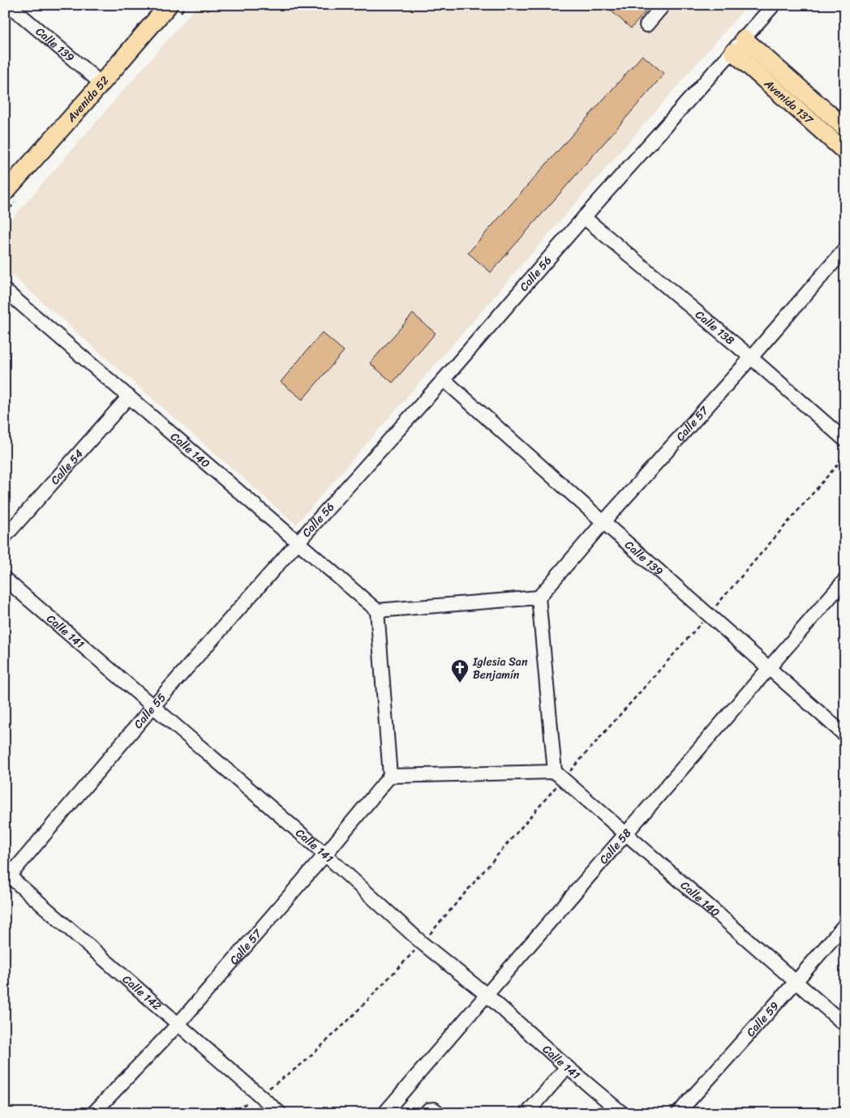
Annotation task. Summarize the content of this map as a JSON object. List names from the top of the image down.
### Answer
{
  "streets": {
    "main road": ["Avenida 52", "Avenida 137"],
    "street": [
      "Calle 139",
      "Calle 56",
      "Calle 138",
      "Calle 57",
      "Calle 140",
      "Calle 54",
      "Calle 141",
      "Calle 55",
      "Calle 58",
      "Calle 142",
      "Calle 59"
    ]
  },
  "crossings": [
    ["Calle 139", "Avenida 52"],
    ["Calle 139", "Calle 56"],
    ["Calle 139", "Calle 57"],
    ["Calle 139", "Calle 58"],
    ["Avenida 137", "Calle 56"],
    ["Calle 56", "Calle 138"],
    ["Calle 56", "Calle 140"],
    ["Calle 56", "Calle 55"],
    ["Calle 138", "Calle 57"],
    ["Calle 57", "Calle 141"],
    ["Calle 57", "Calle 142"],
    ["Calle 140", "Calle 54"],
    ["Calle 140", "Calle 55"],
    ["Calle 140", "Calle 58"],
    ["Calle 140", "Calle 59"],
    ["Calle 141", "Calle 55"],
    ["Calle 141", "Calle 58"],
    ["Calle 55", "Calle 142"]
  ],
  "places": {
    "church": ["Iglesia San Benjamín"]
  }
}
